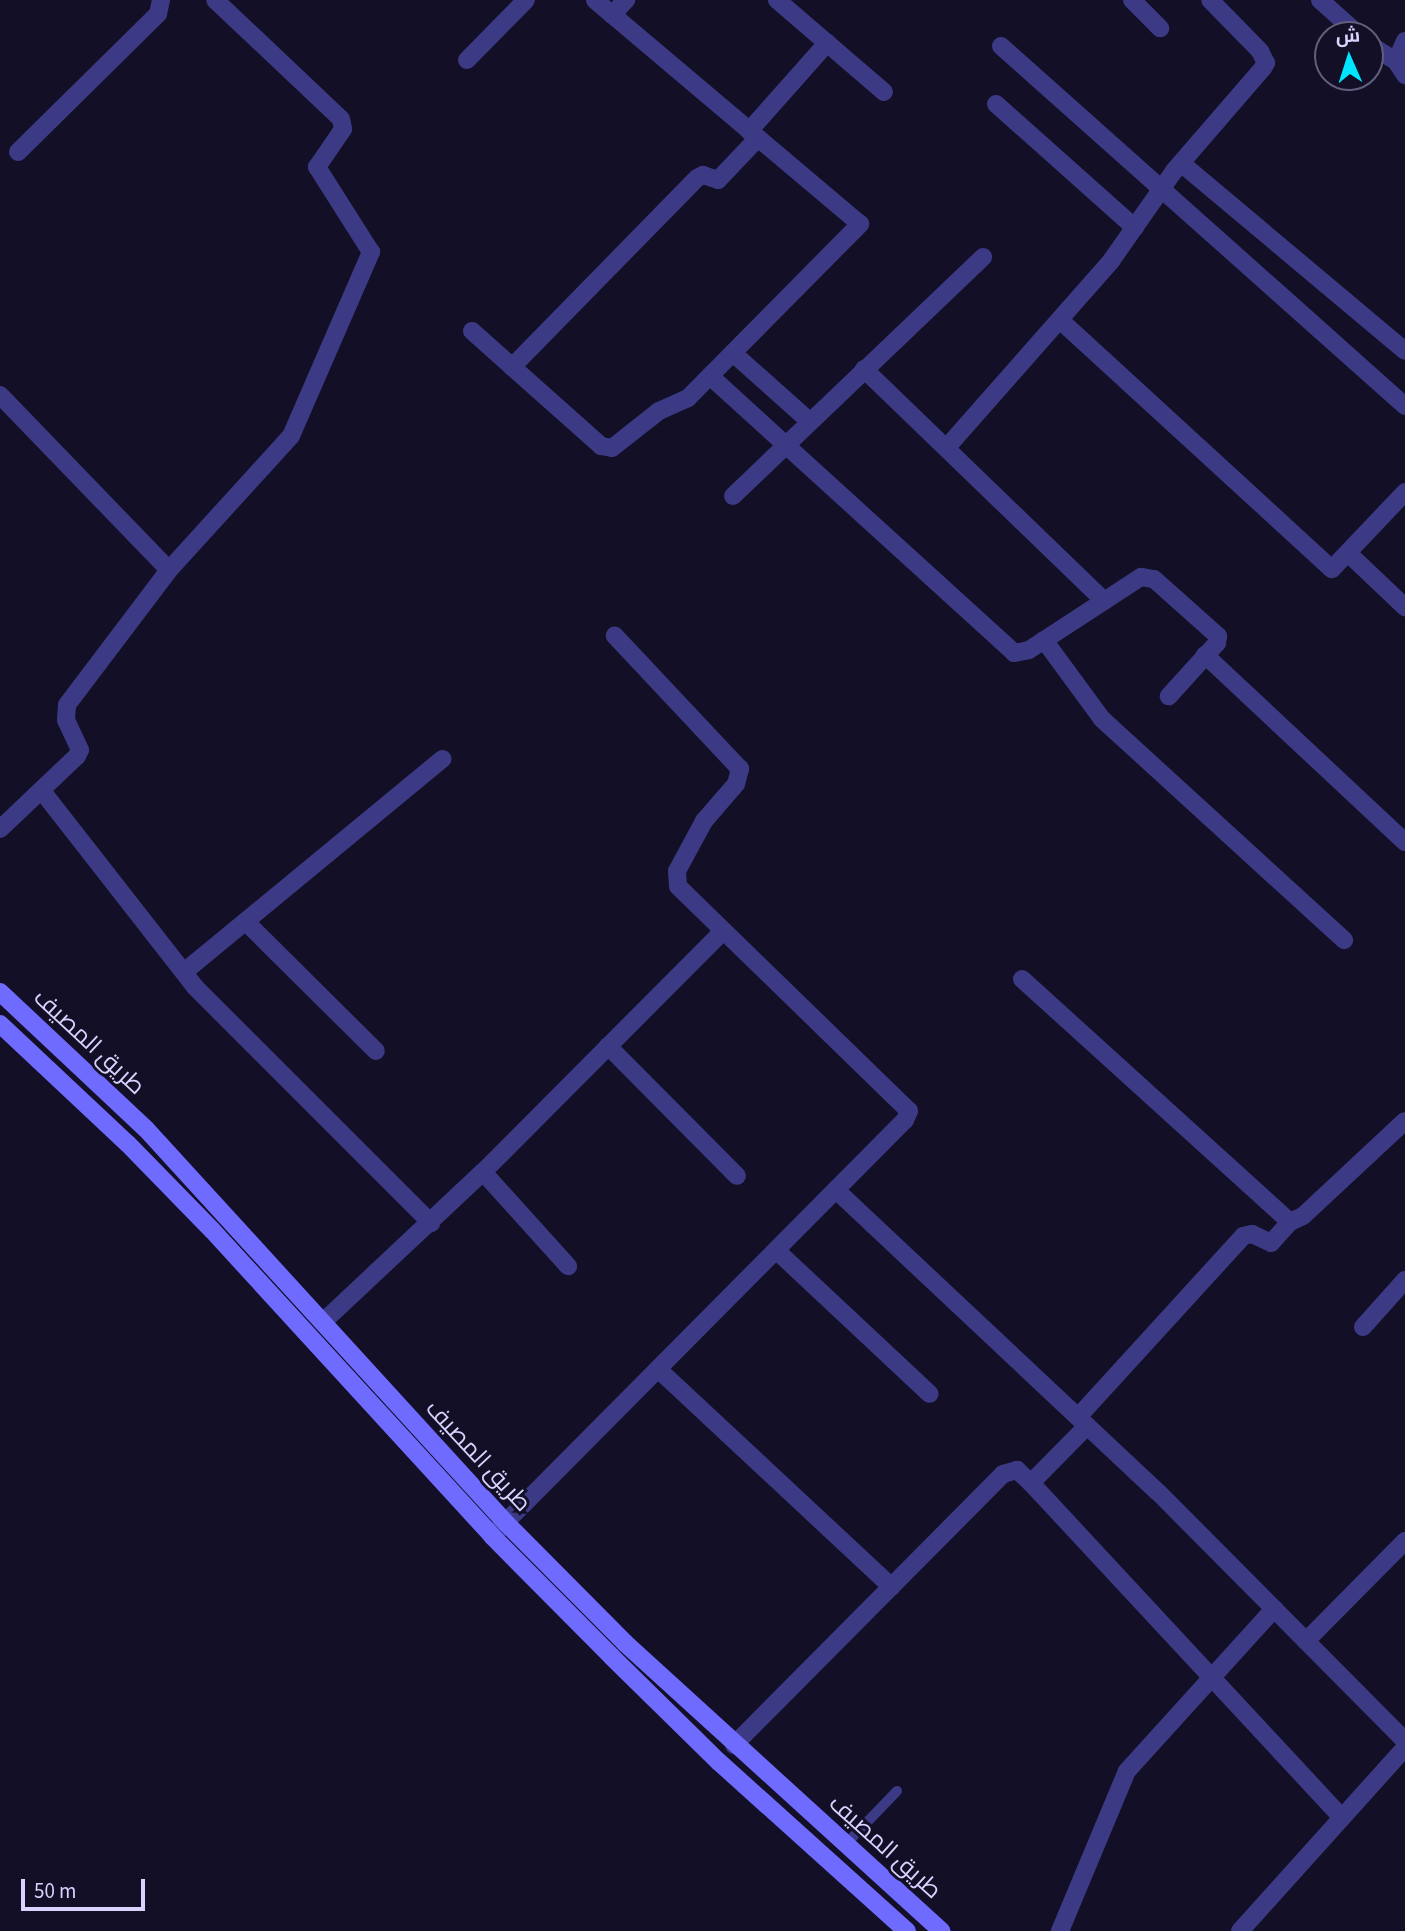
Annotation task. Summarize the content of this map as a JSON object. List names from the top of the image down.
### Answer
{
  "streets": {
    "street": ["طريق المصيف"]
  },
  "scale_bar": "50 m",
  "north": "top"
}
